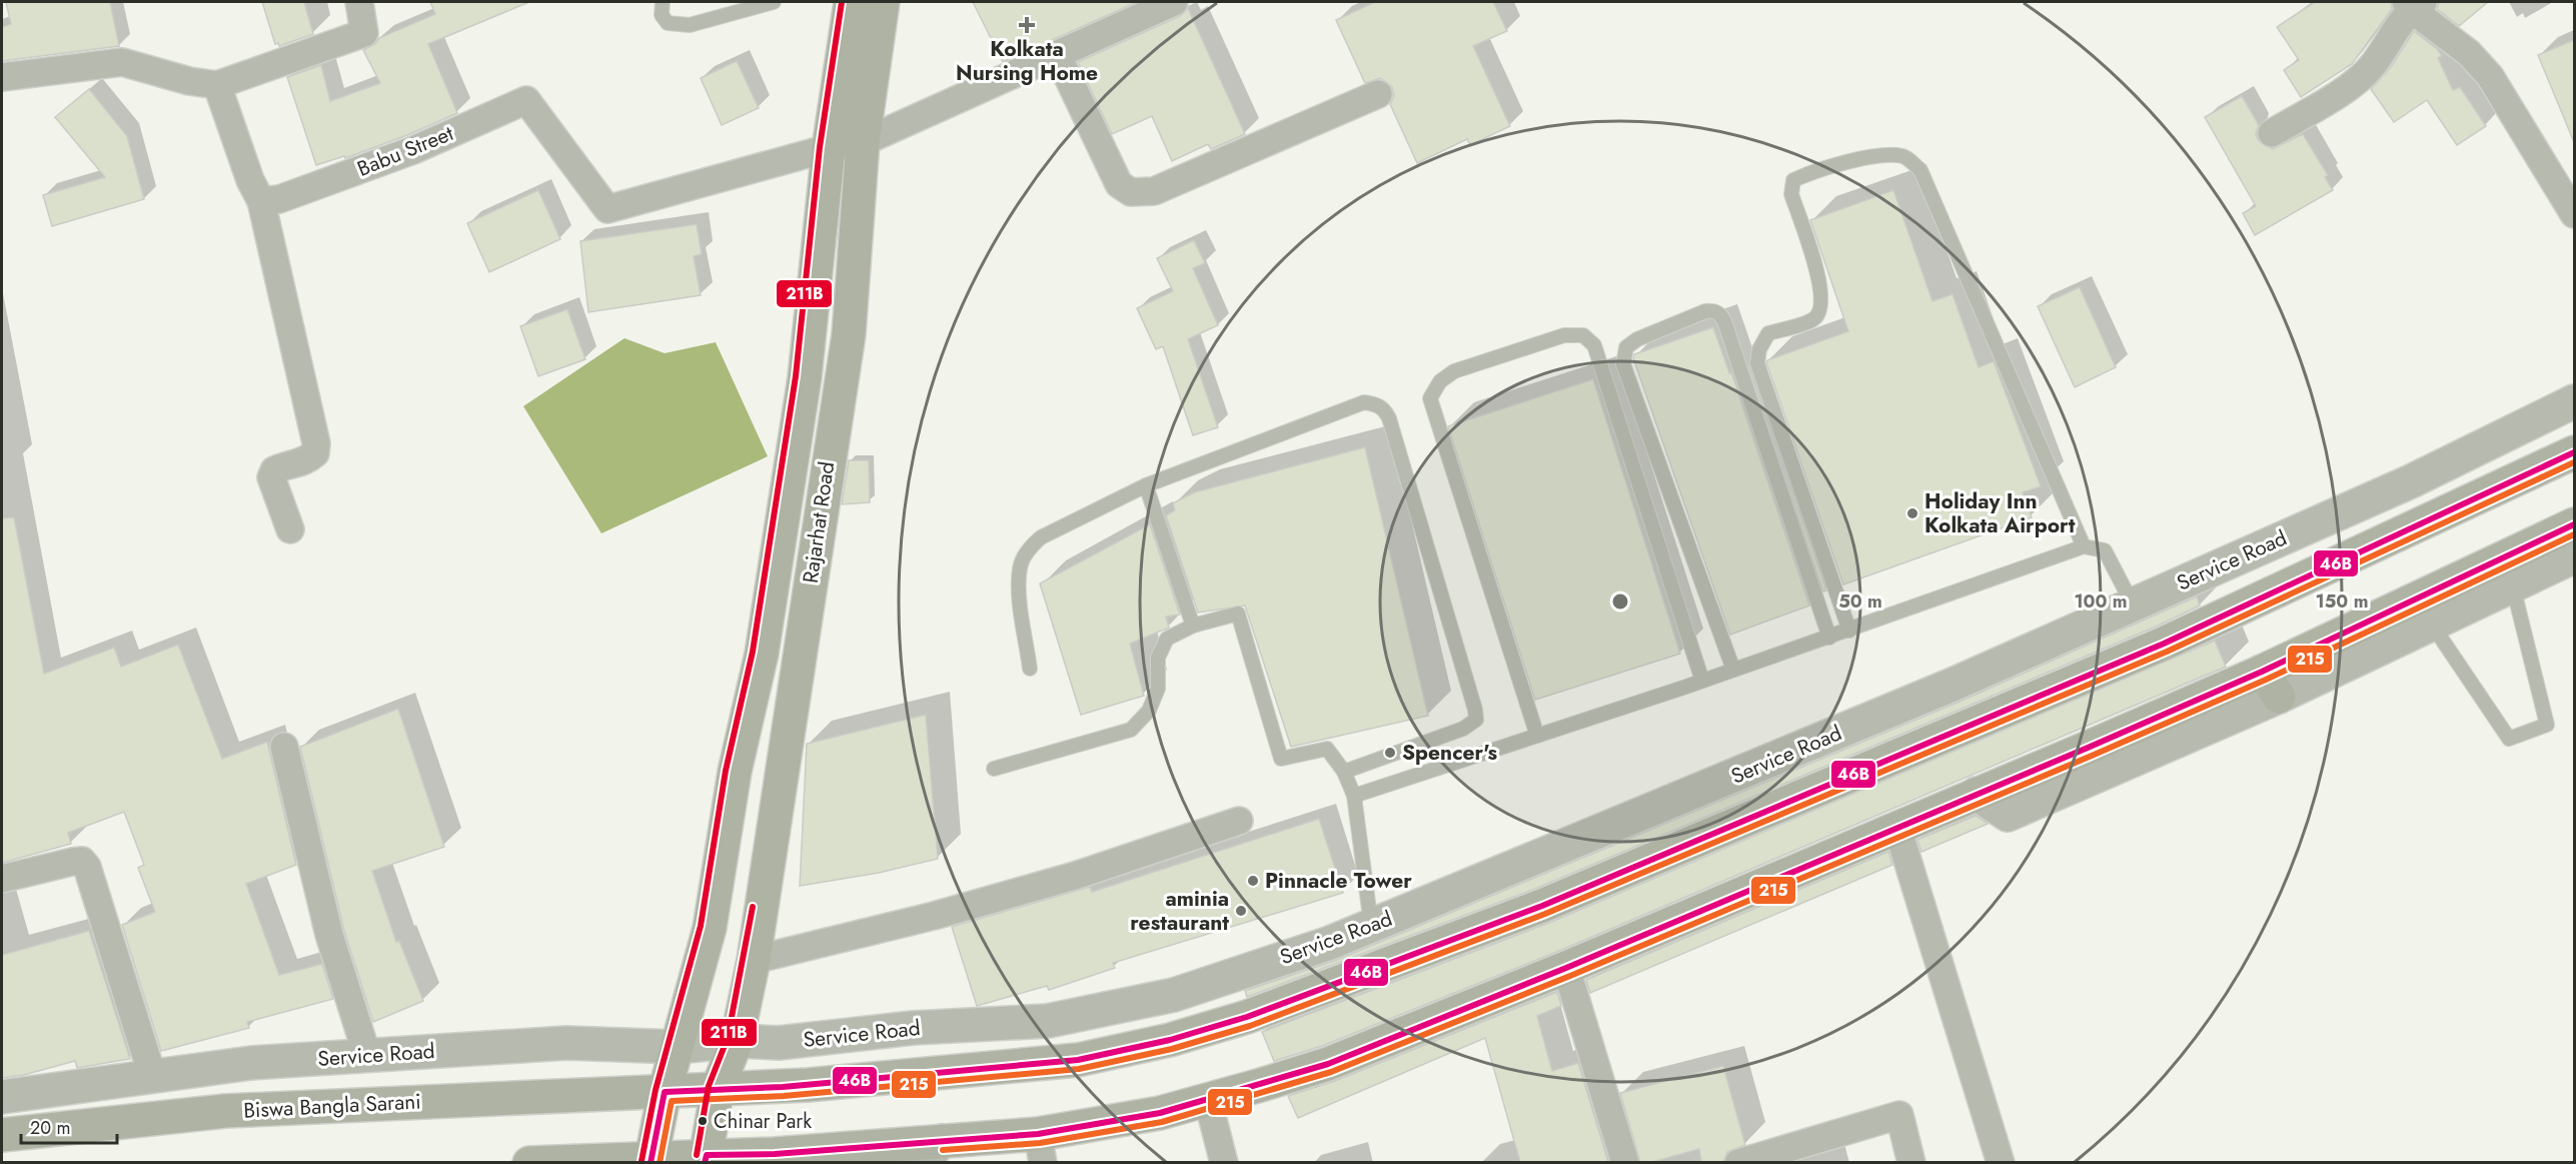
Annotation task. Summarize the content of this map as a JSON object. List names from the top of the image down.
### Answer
{
  "streets": {
    "main road": ["Rajarhat Road", "Biswa Bangla Sarani"],
    "street": ["Babu Street", "Service Road"]
  },
  "crossings": [
    ["Babu Street", "Rajarhat Road"],
    ["Rajarhat Road", "Service Road"],
    ["Rajarhat Road", "Biswa Bangla Sarani"]
  ],
  "places": {
    "health": ["Kolkata Nursing Home"],
    "other": [
      "Holiday Inn Kolkata Airport",
      "Spencer's",
      "Pinnacle Tower",
      "aminia restaurant",
      "Chinar Park"
    ]
  },
  "lines": ["transit line 211B", "transit line 46B", "transit line 215"],
  "scale_bar": "20 m",
  "rings": ["50 m", "100 m", "150 m"]
}
